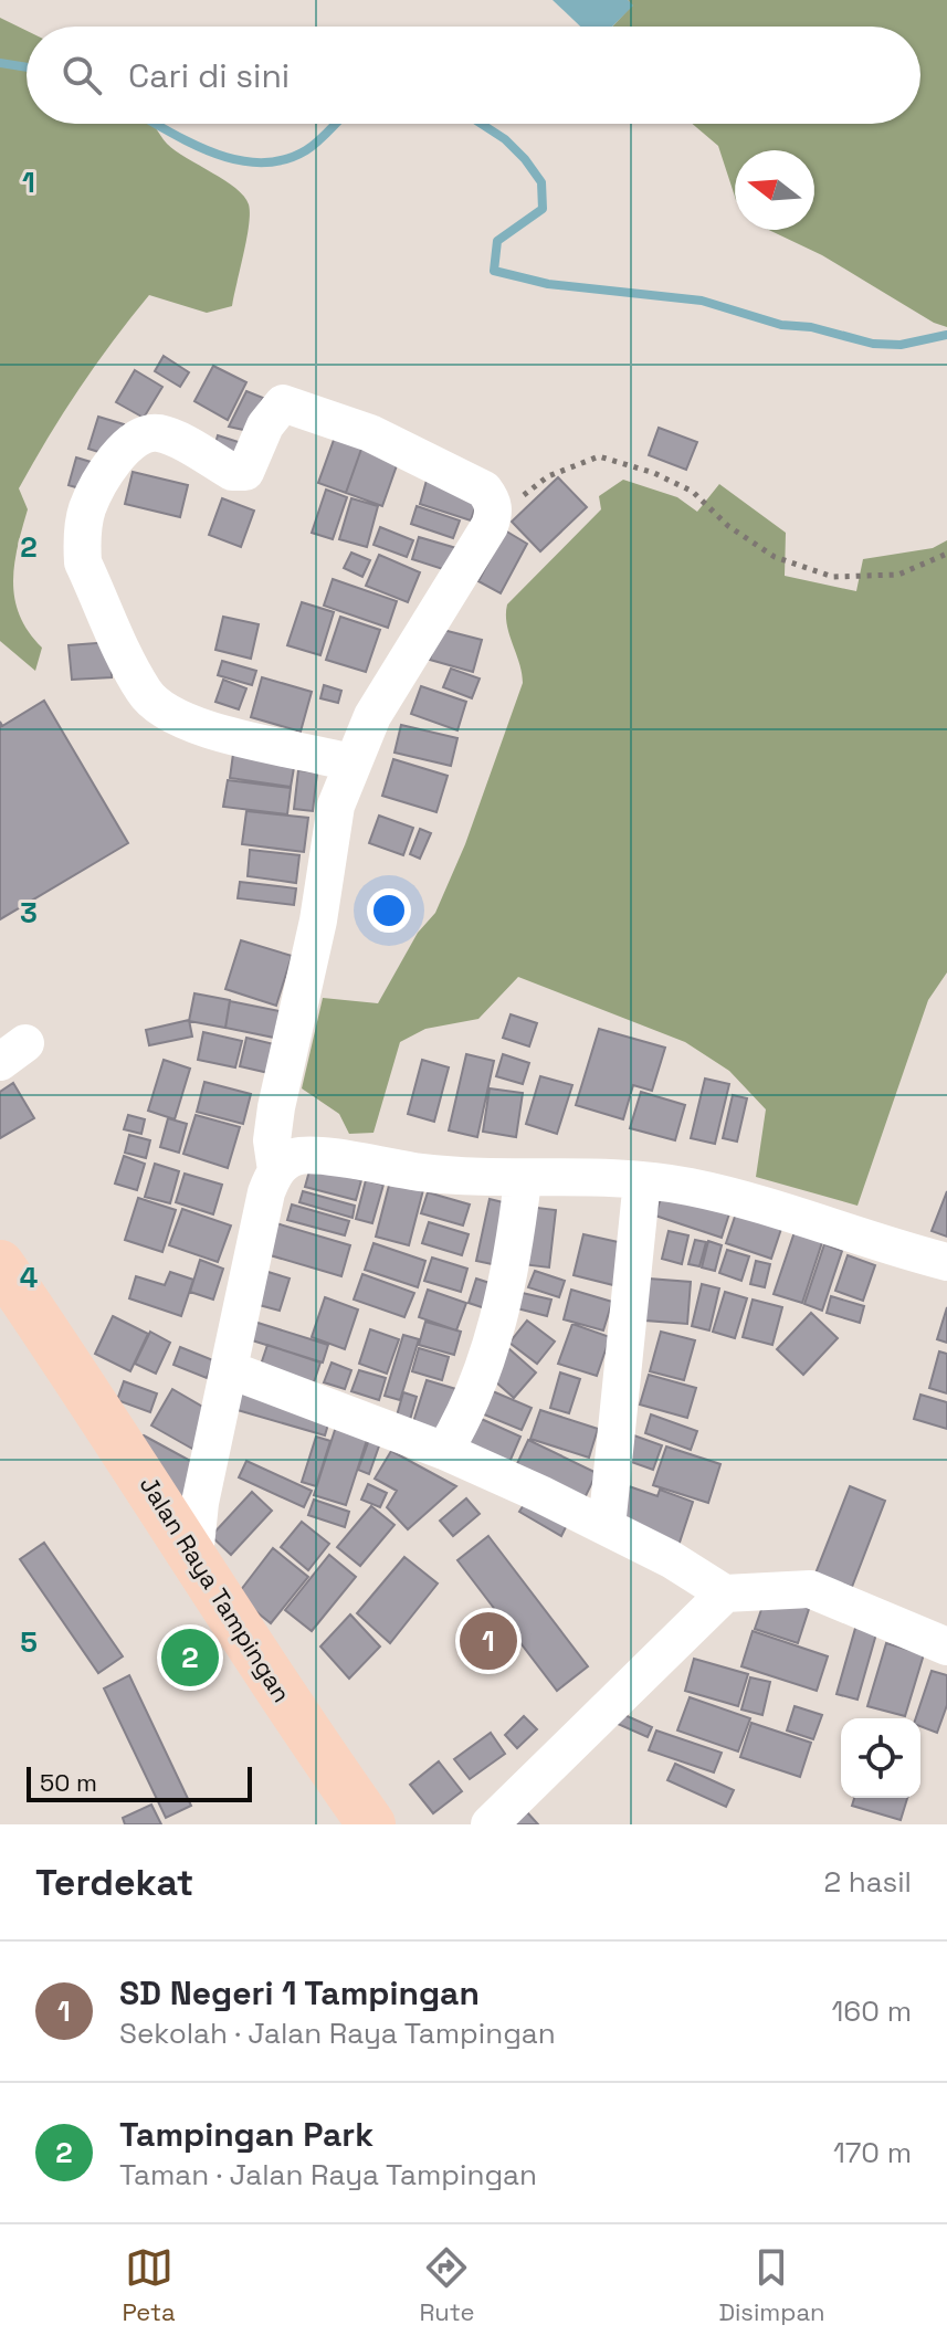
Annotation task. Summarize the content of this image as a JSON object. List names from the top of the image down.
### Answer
{
  "streets": {
    "main road": ["Jalan Raya Tampingan"]
  },
  "scale_bar": "50 m",
  "north": "left",
  "page": {
    "search": "Cari di sini",
    "pins": ["1", "2"],
    "scale": "50 m",
    "heading": ["Terdekat", "2 hasil"],
    "list": [
      {
        "mark": "1",
        "name": "SD Negeri 1 Tampingan",
        "note": "Sekolah · Jalan Raya Tampingan",
        "value": "160 m"
      },
      {
        "mark": "2",
        "name": "Tampingan Park",
        "note": "Taman · Jalan Raya Tampingan",
        "value": "170 m"
      }
    ],
    "nav": ["Peta", "Rute", "Disimpan"]
  },
  "grid": {
    "rows": [
      "1",
      "2",
      "3",
      "4",
      "5"
    ]
  }
}
